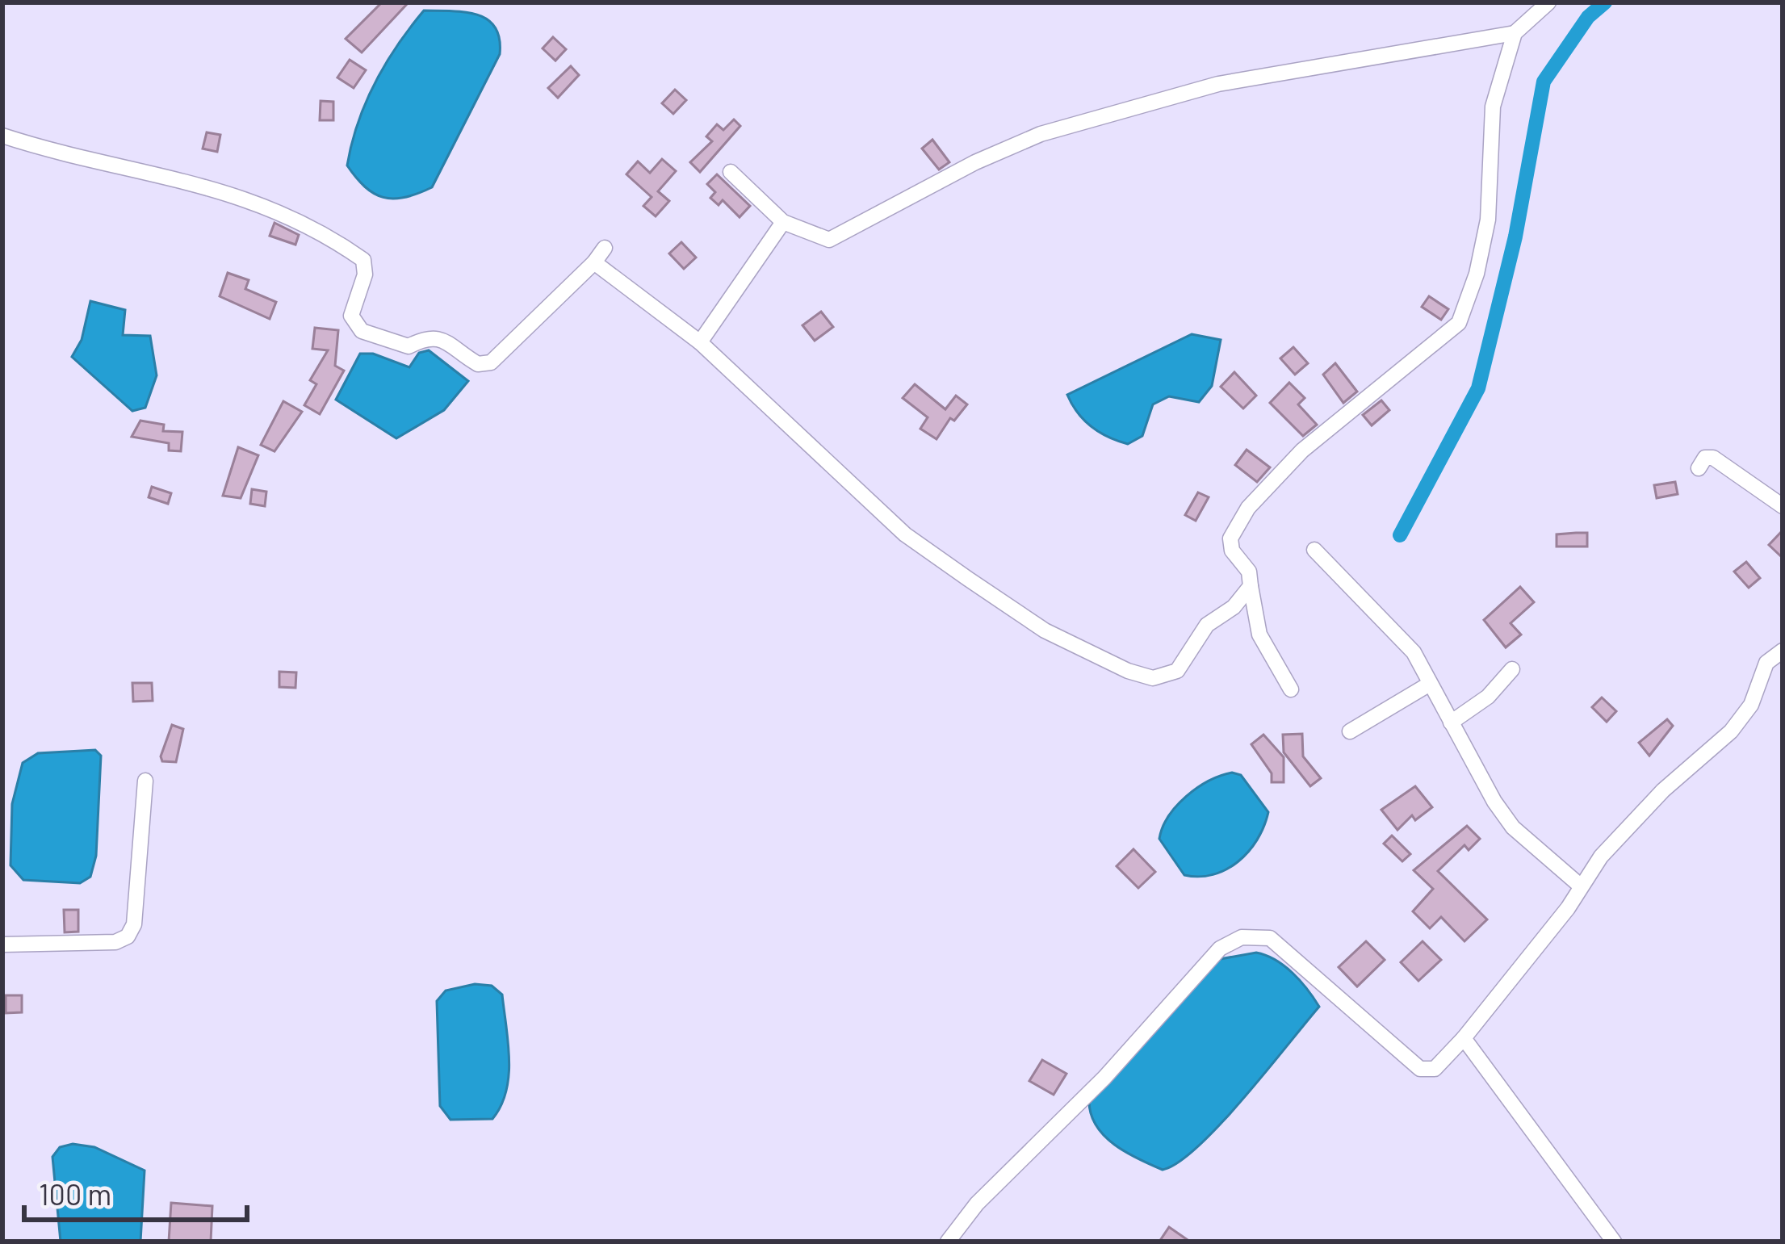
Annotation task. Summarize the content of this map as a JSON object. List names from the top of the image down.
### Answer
{
  "scale_bar": "100 m"
}
